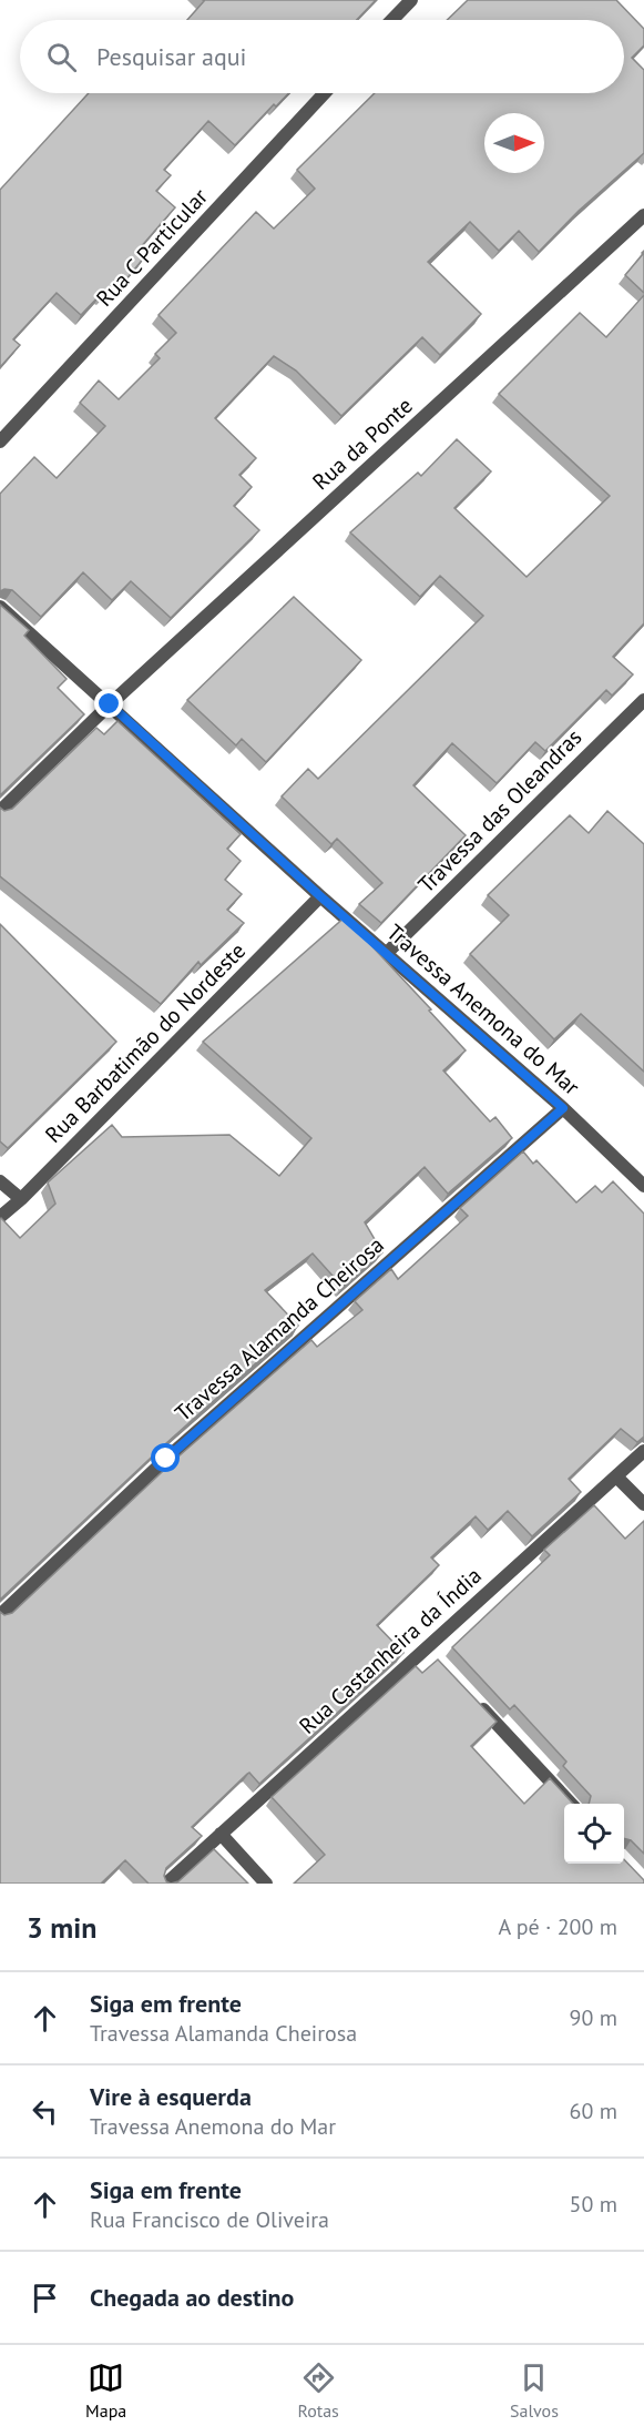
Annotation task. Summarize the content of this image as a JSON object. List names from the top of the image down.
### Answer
{
  "streets": {
    "street": [
      "Rua C Particular",
      "Rua da Ponte",
      "Travessa das Oleandras",
      "Travessa Anemona do Mar",
      "Rua Barbatimão do Nordeste",
      "Travessa Alamanda Cheirosa",
      "Rua Castanheira da Índia"
    ]
  },
  "crossings": [
    ["Rua da Ponte", "Travessa Anemona do Mar"],
    ["Travessa das Oleandras", "Travessa Anemona do Mar"],
    ["Travessa Anemona do Mar", "Rua Barbatimão do Nordeste"],
    ["Travessa Anemona do Mar", "Travessa Alamanda Cheirosa"]
  ],
  "north": "right",
  "page": {
    "search": "Pesquisar aqui",
    "heading": ["3 min", "A pé · 200 m"],
    "list": [
      ["Siga em frente", "Travessa Alamanda Cheirosa", "90 m"],
      ["Vire à esquerda", "Travessa Anemona do Mar", "60 m"],
      ["Siga em frente", "Rua Francisco de Oliveira", "50 m"],
      "Chegada ao destino"
    ],
    "nav": ["Mapa", "Rotas", "Salvos"]
  }
}
